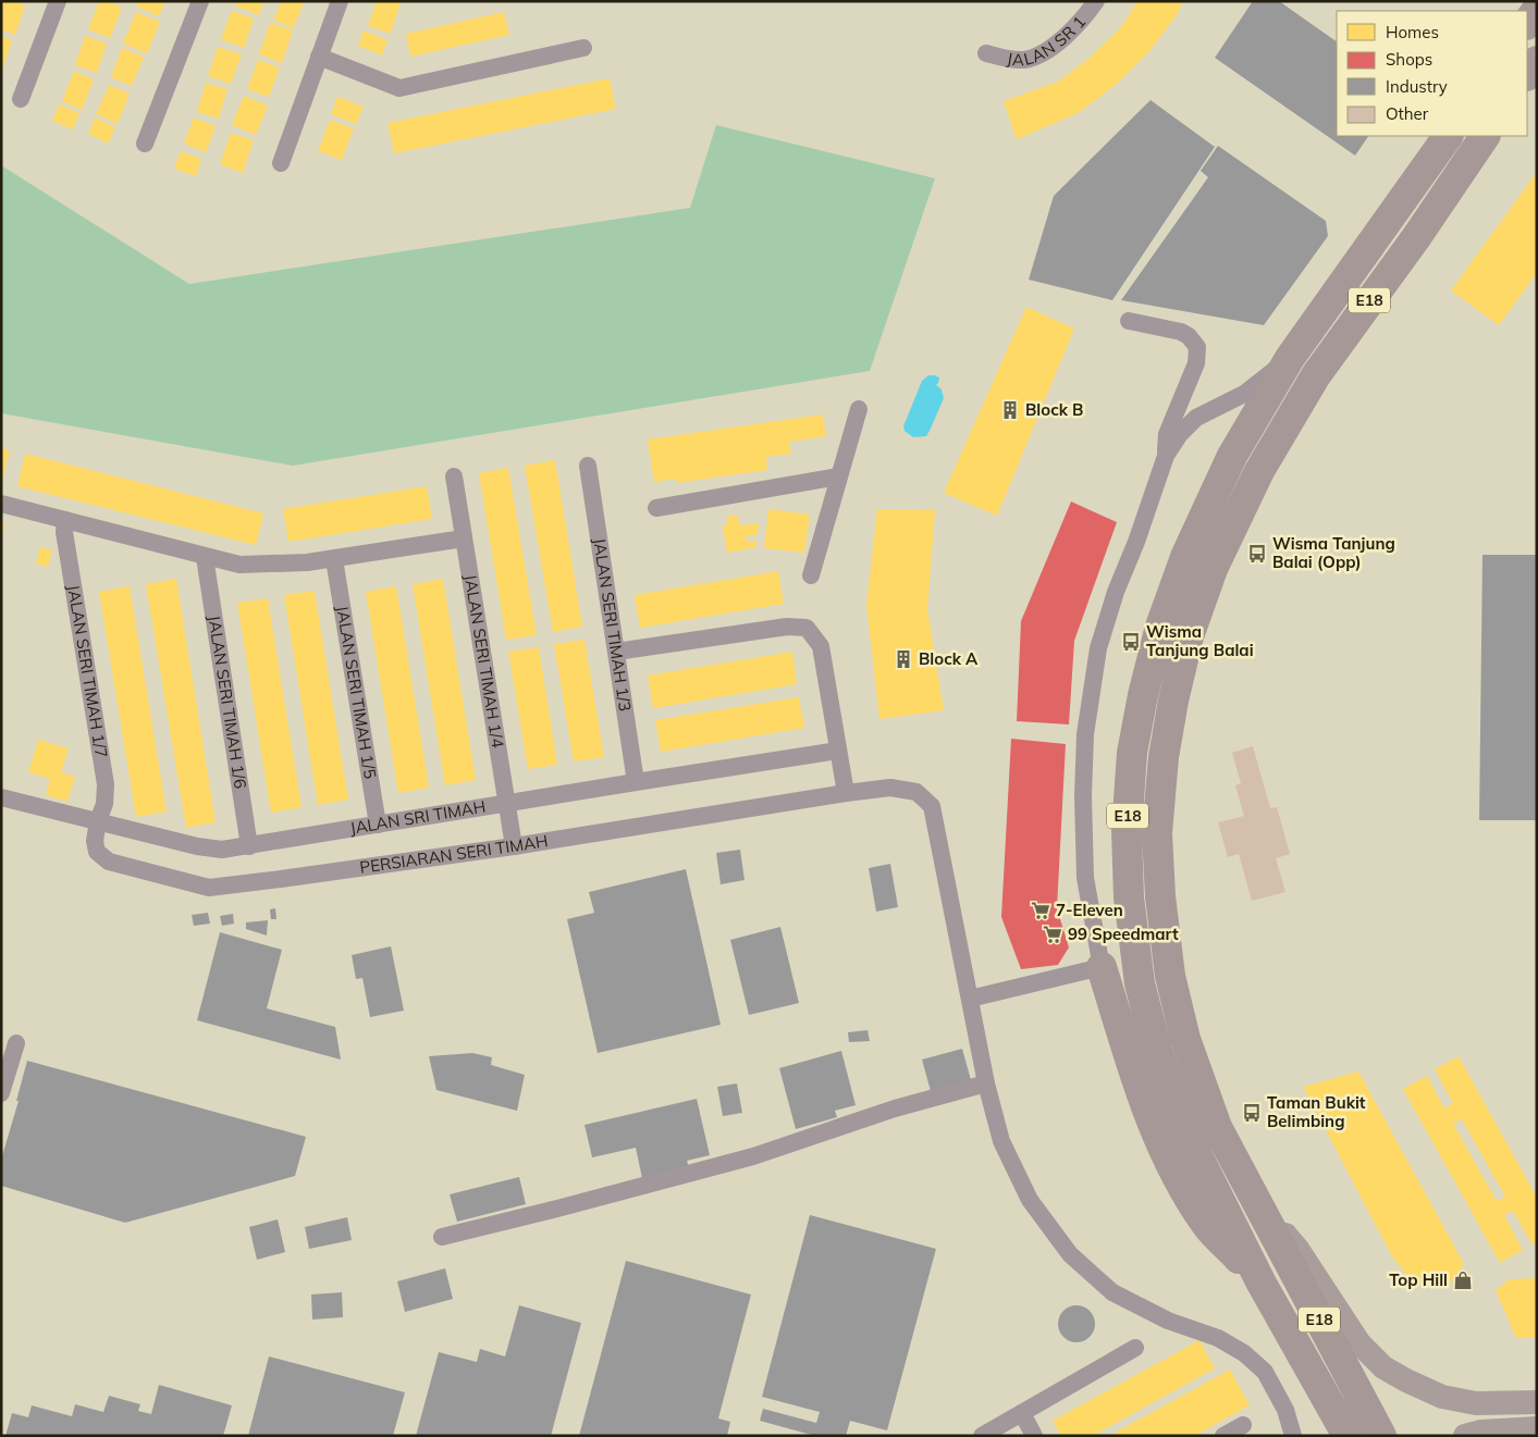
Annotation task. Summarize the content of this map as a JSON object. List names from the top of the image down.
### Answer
{
  "streets": {
    "highway": ["E18"],
    "street": [
      "JALAN SR 1",
      "JALAN SERI TIMAH 1/3",
      "JALAN SERI TIMAH 1/4",
      "JALAN SERI TIMAH 1/7",
      "JALAN SERI TIMAH 1/5",
      "JALAN SERI TIMAH 1/6",
      "JALAN SRI TIMAH",
      "PERSIARAN SERI TIMAH"
    ]
  },
  "crossings": [
    ["JALAN SERI TIMAH 1/3", "JALAN SRI TIMAH"],
    ["JALAN SERI TIMAH 1/4", "JALAN SRI TIMAH"],
    ["JALAN SERI TIMAH 1/4", "PERSIARAN SERI TIMAH"],
    ["JALAN SERI TIMAH 1/7", "JALAN SRI TIMAH"],
    ["JALAN SERI TIMAH 1/7", "PERSIARAN SERI TIMAH"],
    ["JALAN SERI TIMAH 1/5", "JALAN SRI TIMAH"],
    ["JALAN SERI TIMAH 1/6", "JALAN SRI TIMAH"],
    ["JALAN SRI TIMAH", "PERSIARAN SERI TIMAH"]
  ],
  "places": {
    "building": ["Block B", "Block A"],
    "bus stop": ["Wisma Tanjung Balai (Opp)", "Wisma Tanjung Balai", "Taman Bukit Belimbing"],
    "supermarket": ["7-Eleven", "99 Speedmart"],
    "shop": ["Top Hill"]
  },
  "legend": [
    "Homes",
    "Shops",
    "Industry",
    "Other"
  ]
}
